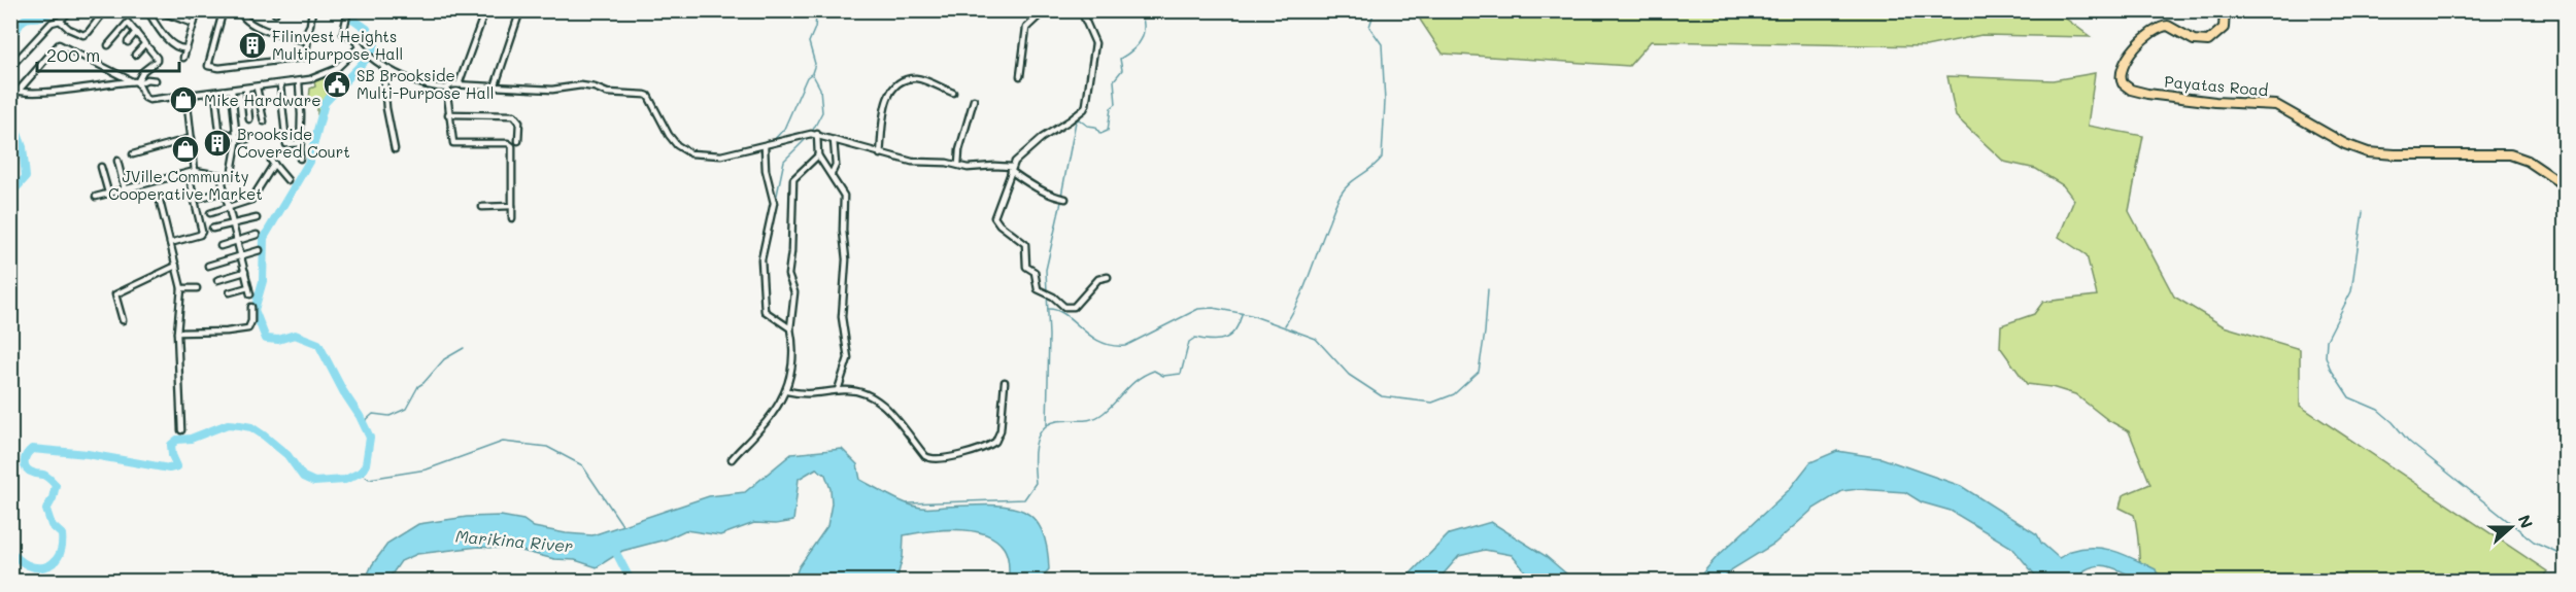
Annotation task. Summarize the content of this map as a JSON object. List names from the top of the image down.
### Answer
{
  "streets": {
    "main road": ["Payatas Road"]
  },
  "water": ["Marikina River"],
  "places": {
    "building": ["Filinvest Heights Multipurpose Hall", "Brookside Covered Court"],
    "public building": ["SB Brookside Multi-Purpose Hall"],
    "shop": ["Mike Hardware", "JVille Community Cooperative Market"]
  },
  "scale_bar": "200 m",
  "north": "right"
}
